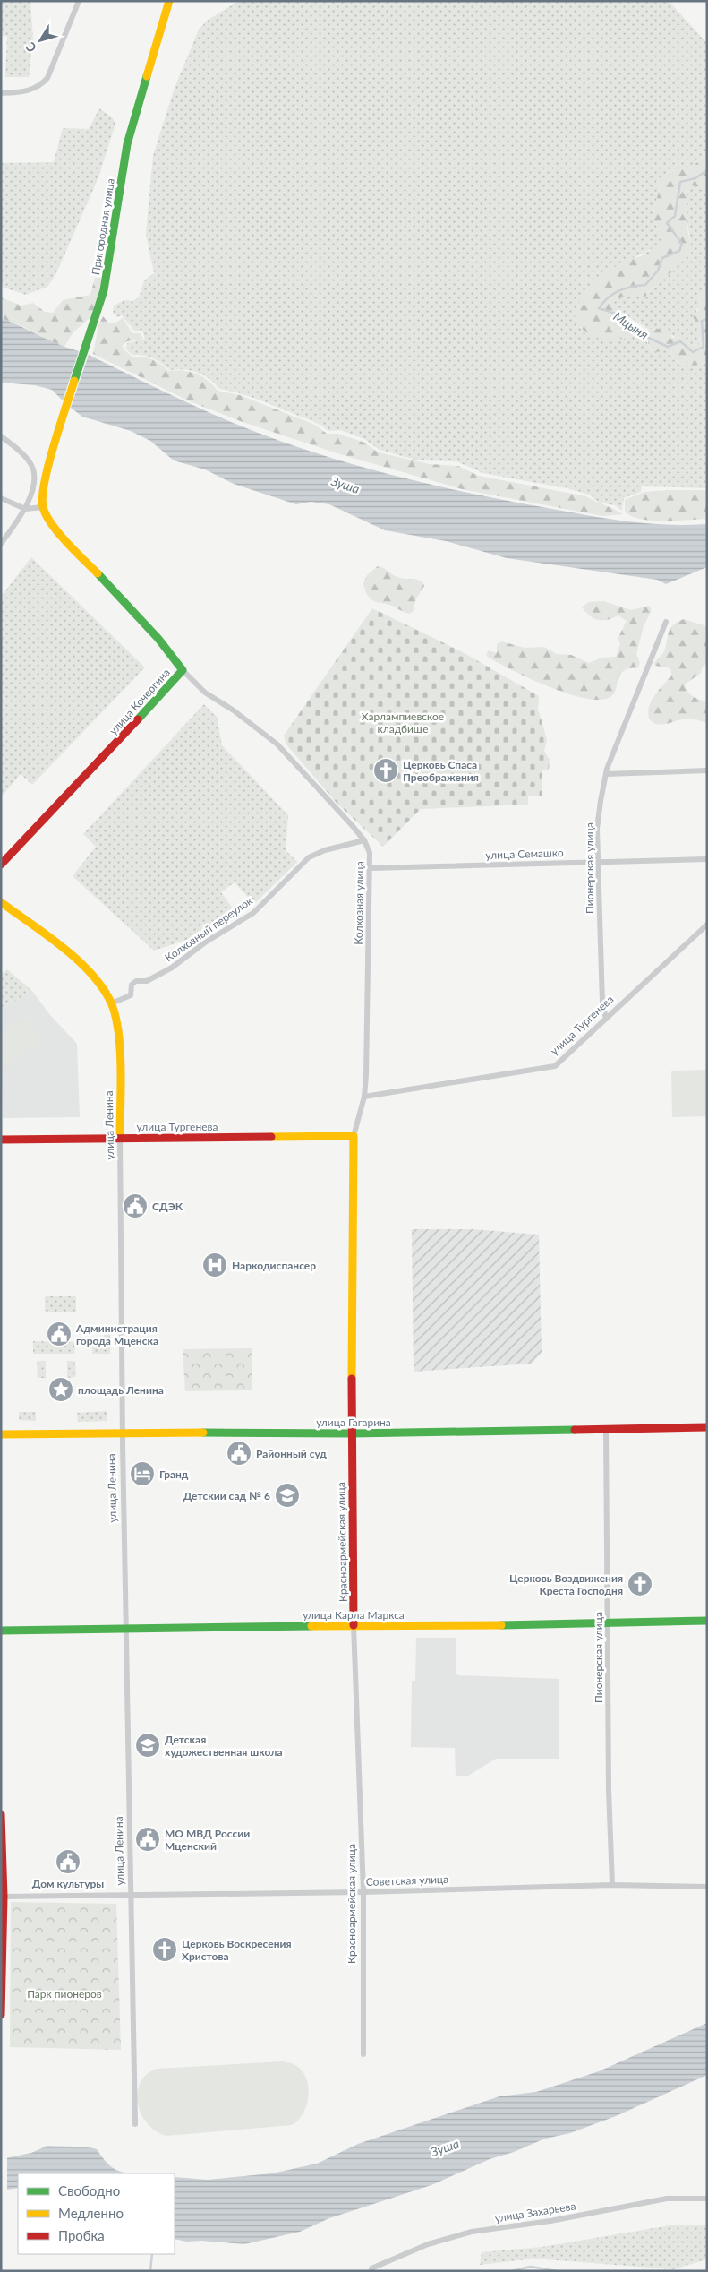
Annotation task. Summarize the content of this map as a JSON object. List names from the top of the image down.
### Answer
{
  "streets": {
    "main road": [
      "Пригородная улица",
      "улица Кочергина",
      "улица Тургенева",
      "улица Ленина",
      "улица Гагарина",
      "Красноармейская улица",
      "улица Карла Маркса"
    ],
    "street": [
      "улица Семашко",
      "Пионерская улица",
      "Колхозная улица",
      "Колхозный переулок",
      "Советская улица",
      "улица Захарьева"
    ]
  },
  "crossings": [
    ["Пригородная улица", "улица Кочергина"],
    ["улица Кочергина", "Колхозная улица"],
    ["улица Семашко", "Пионерская улица"],
    ["улица Семашко", "Колхозная улица"],
    ["Пионерская улица", "улица Тургенева"],
    ["Пионерская улица", "улица Гагарина"],
    ["Пионерская улица", "улица Карла Маркса"],
    ["Пионерская улица", "Советская улица"],
    ["Колхозная улица", "Колхозный переулок"],
    ["Колхозная улица", "улица Тургенева"],
    ["Колхозная улица", "Красноармейская улица"],
    ["Колхозный переулок", "улица Ленина"],
    ["улица Тургенева", "улица Ленина"],
    ["улица Тургенева", "Красноармейская улица"],
    ["улица Ленина", "улица Гагарина"],
    ["улица Ленина", "улица Карла Маркса"],
    ["улица Ленина", "Советская улица"],
    ["улица Гагарина", "Красноармейская улица"],
    ["Красноармейская улица", "улица Карла Маркса"],
    ["Красноармейская улица", "Советская улица"]
  ],
  "water": ["Мцыня", "Зуша"],
  "parks": ["Харлампиевское кладбище", "Парк пионеров"],
  "places": {
    "church": ["Церковь Спаса Преображения", "Церковь Воздвижения Креста Господня", "Церковь Воскресения Христова"],
    "public building": [
      "СДЭК",
      "Администрация города Мценска",
      "Районный суд",
      "МО МВД России Мценский",
      "Дом культуры"
    ],
    "hospital": ["Наркодиспансер"],
    "place": ["площадь Ленина"],
    "hotel": ["Гранд"],
    "school or university": ["Детский сад № 6", "Детская художественная школа"]
  },
  "legend": ["Свободно", "Медленно", "Пробка"],
  "north": "bottom left"
}
